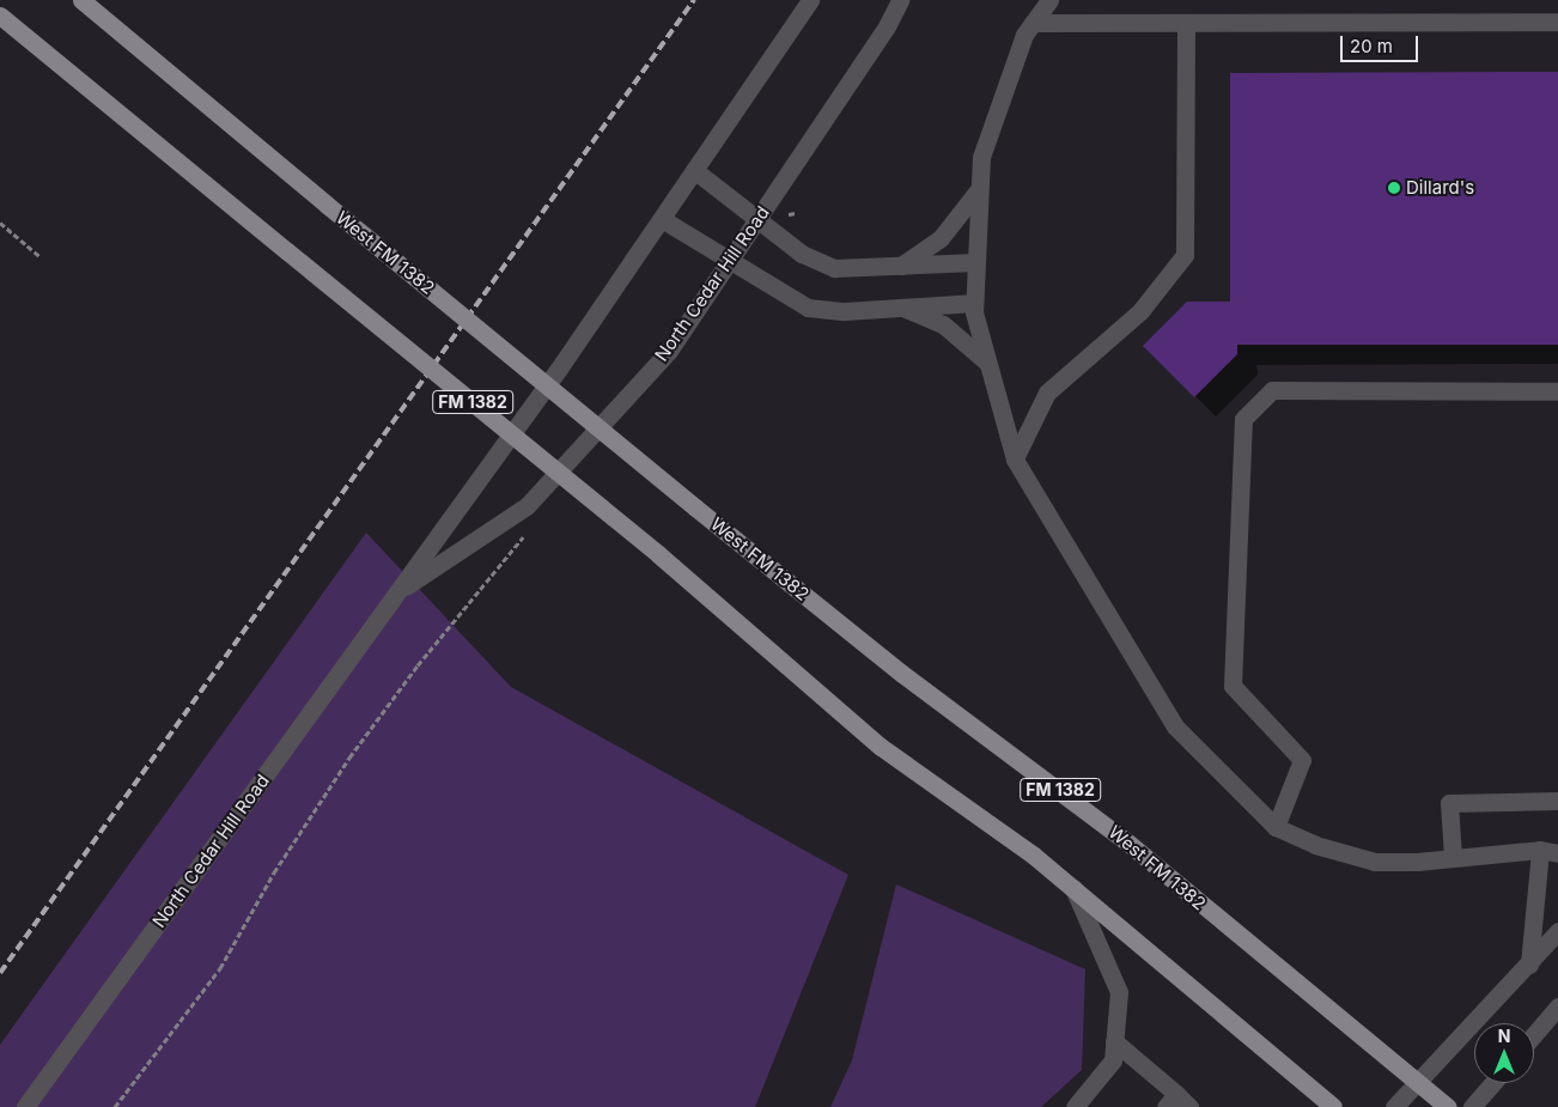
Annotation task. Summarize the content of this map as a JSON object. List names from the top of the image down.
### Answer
{
  "streets": {
    "main road": ["West FM 1382", "FM 1382"],
    "street": ["North Cedar Hill Road"]
  },
  "places": ["Dillard's"],
  "scale_bar": "20 m",
  "north": "top"
}
